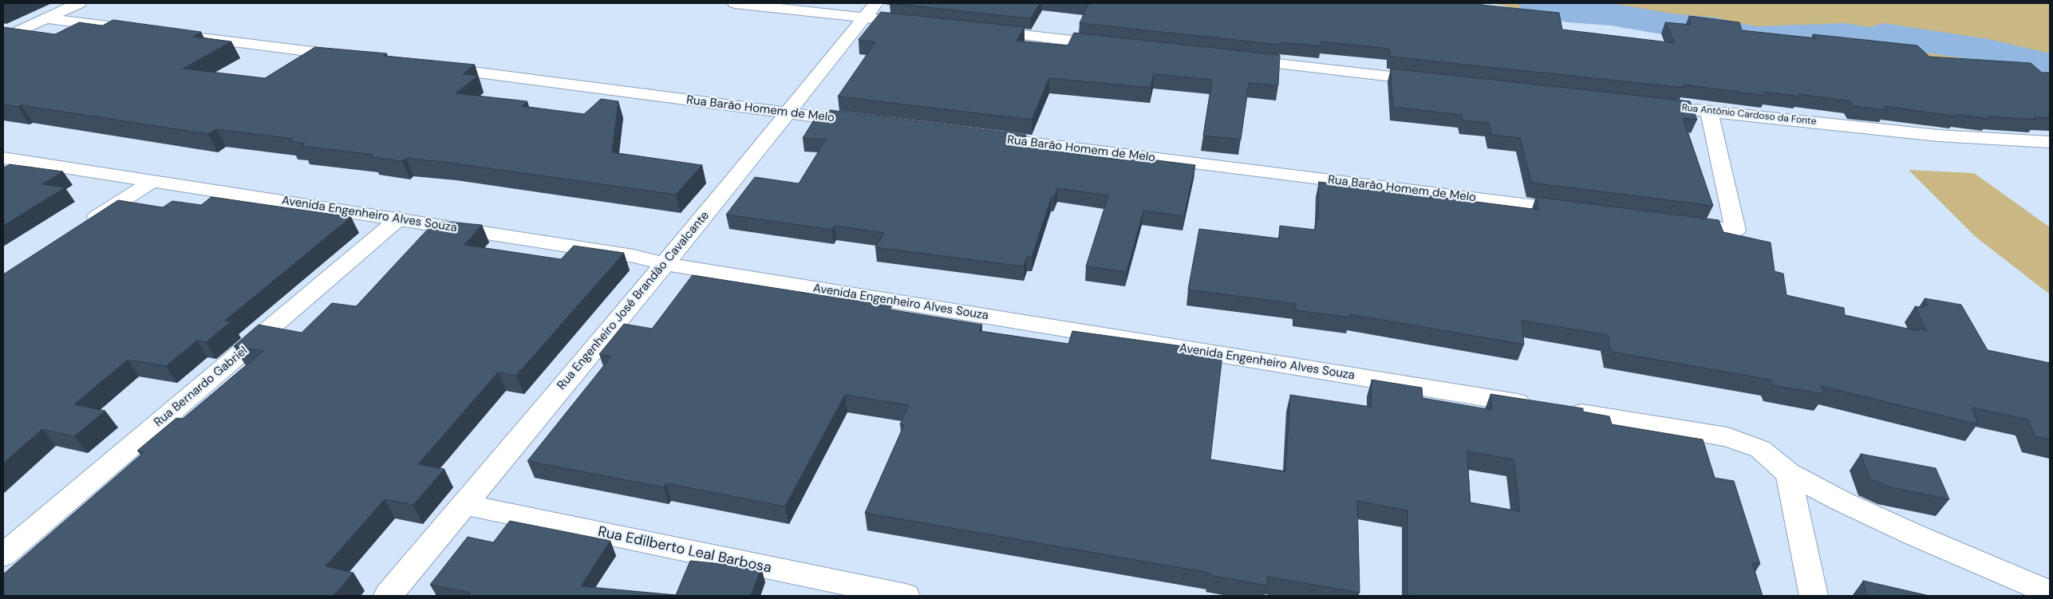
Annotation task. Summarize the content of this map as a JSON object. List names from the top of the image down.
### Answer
{
  "streets": {
    "street": [
      "Rua Barão Homem de Melo",
      "Rua Antônio Cardoso da Fonte",
      "Avenida Engenheiro Alves Souza",
      "Rua Engenheiro José Brandão Cavalcante",
      "Rua Bernardo Gabriel",
      "Rua Edilberto Leal Barbosa"
    ]
  },
  "crossings": [
    ["Rua Barão Homem de Melo", "Rua Engenheiro José Brandão Cavalcante"],
    ["Avenida Engenheiro Alves Souza", "Rua Engenheiro José Brandão Cavalcante"],
    ["Avenida Engenheiro Alves Souza", "Rua Bernardo Gabriel"],
    ["Rua Engenheiro José Brandão Cavalcante", "Rua Edilberto Leal Barbosa"]
  ]
}
